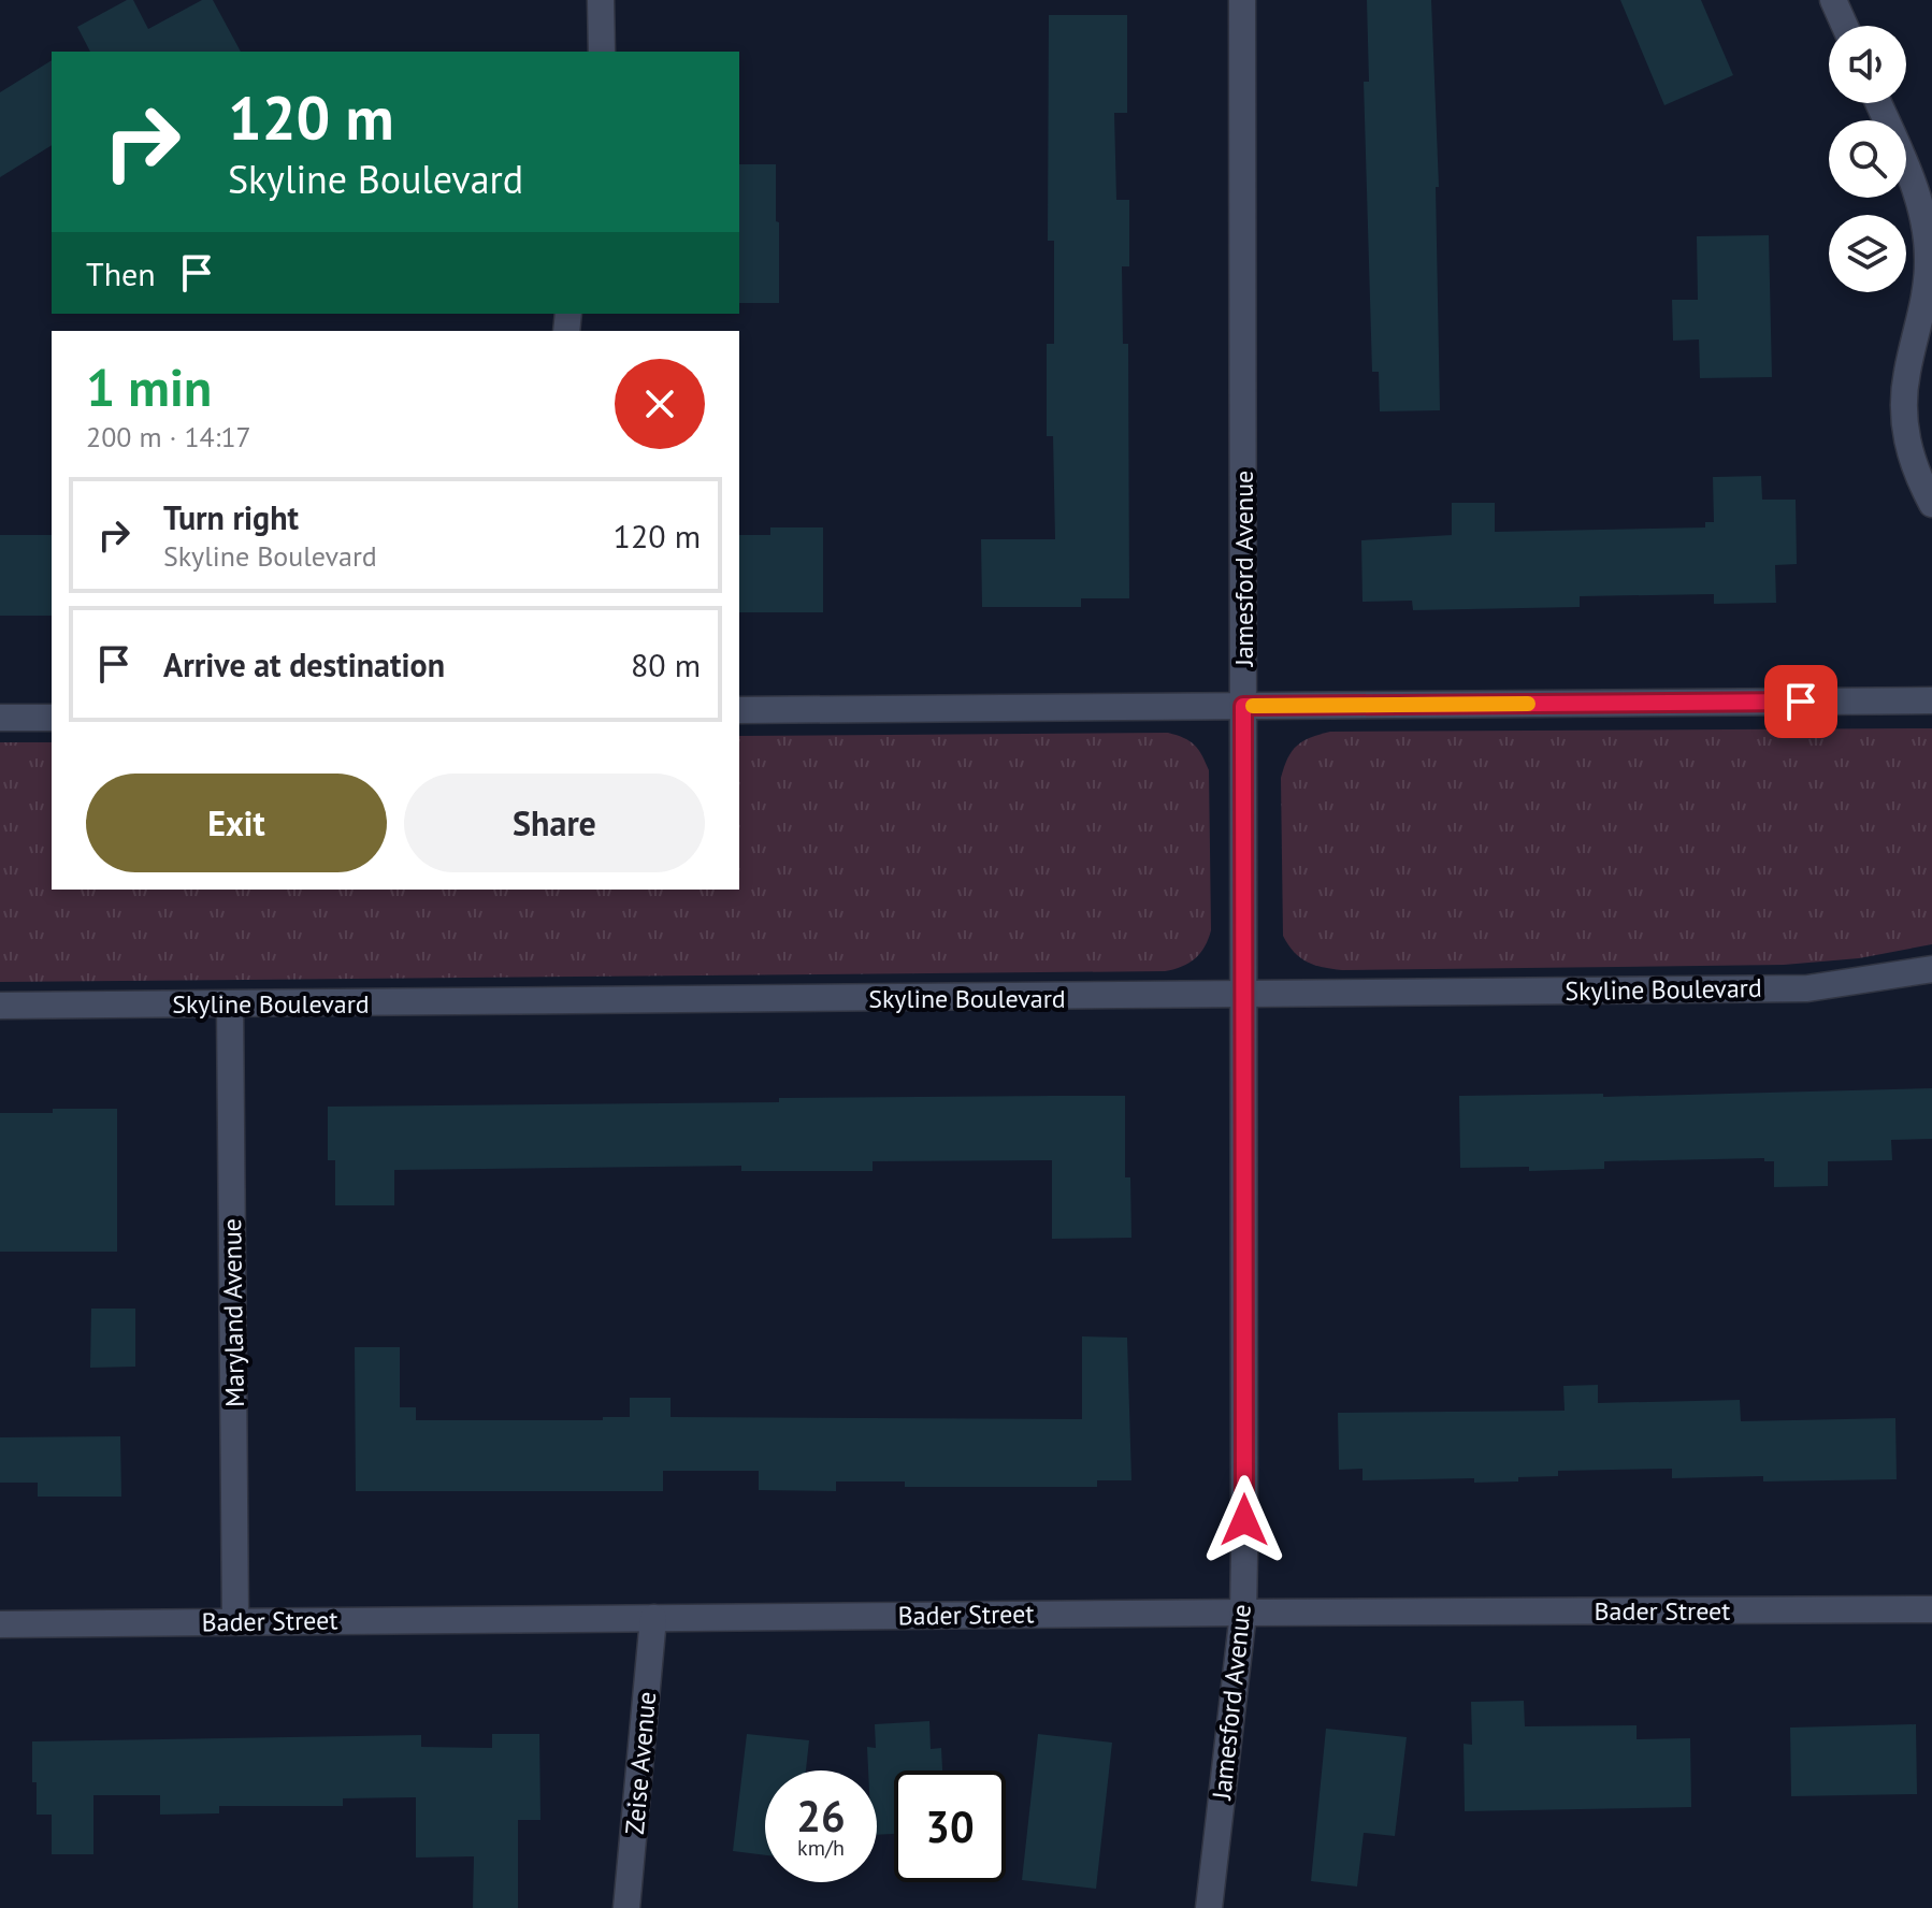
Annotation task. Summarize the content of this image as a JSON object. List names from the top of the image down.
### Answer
{
  "streets": {
    "street": [
      "Jamesford Avenue",
      "Skyline Boulevard",
      "Maryland Avenue",
      "Bader Street",
      "Zeise Avenue"
    ]
  },
  "crossings": [
    ["Jamesford Avenue", "Skyline Boulevard"],
    ["Jamesford Avenue", "Bader Street"],
    ["Skyline Boulevard", "Maryland Avenue"],
    ["Maryland Avenue", "Bader Street"],
    ["Bader Street", "Zeise Avenue"]
  ],
  "page": {
    "turn": ["120 m", "Skyline Boulevard"],
    "then": "Then",
    "heading": ["1 min", "200 m · 14:17"],
    "list": [
      {
        "name": "Turn right",
        "note": "Skyline Boulevard",
        "value": "120 m"
      },
      {
        "name": "Arrive at destination",
        "value": "80 m"
      }
    ],
    "buttons": ["Exit", "Share"],
    "speed": "26 km/h",
    "limit": "30"
  }
}
